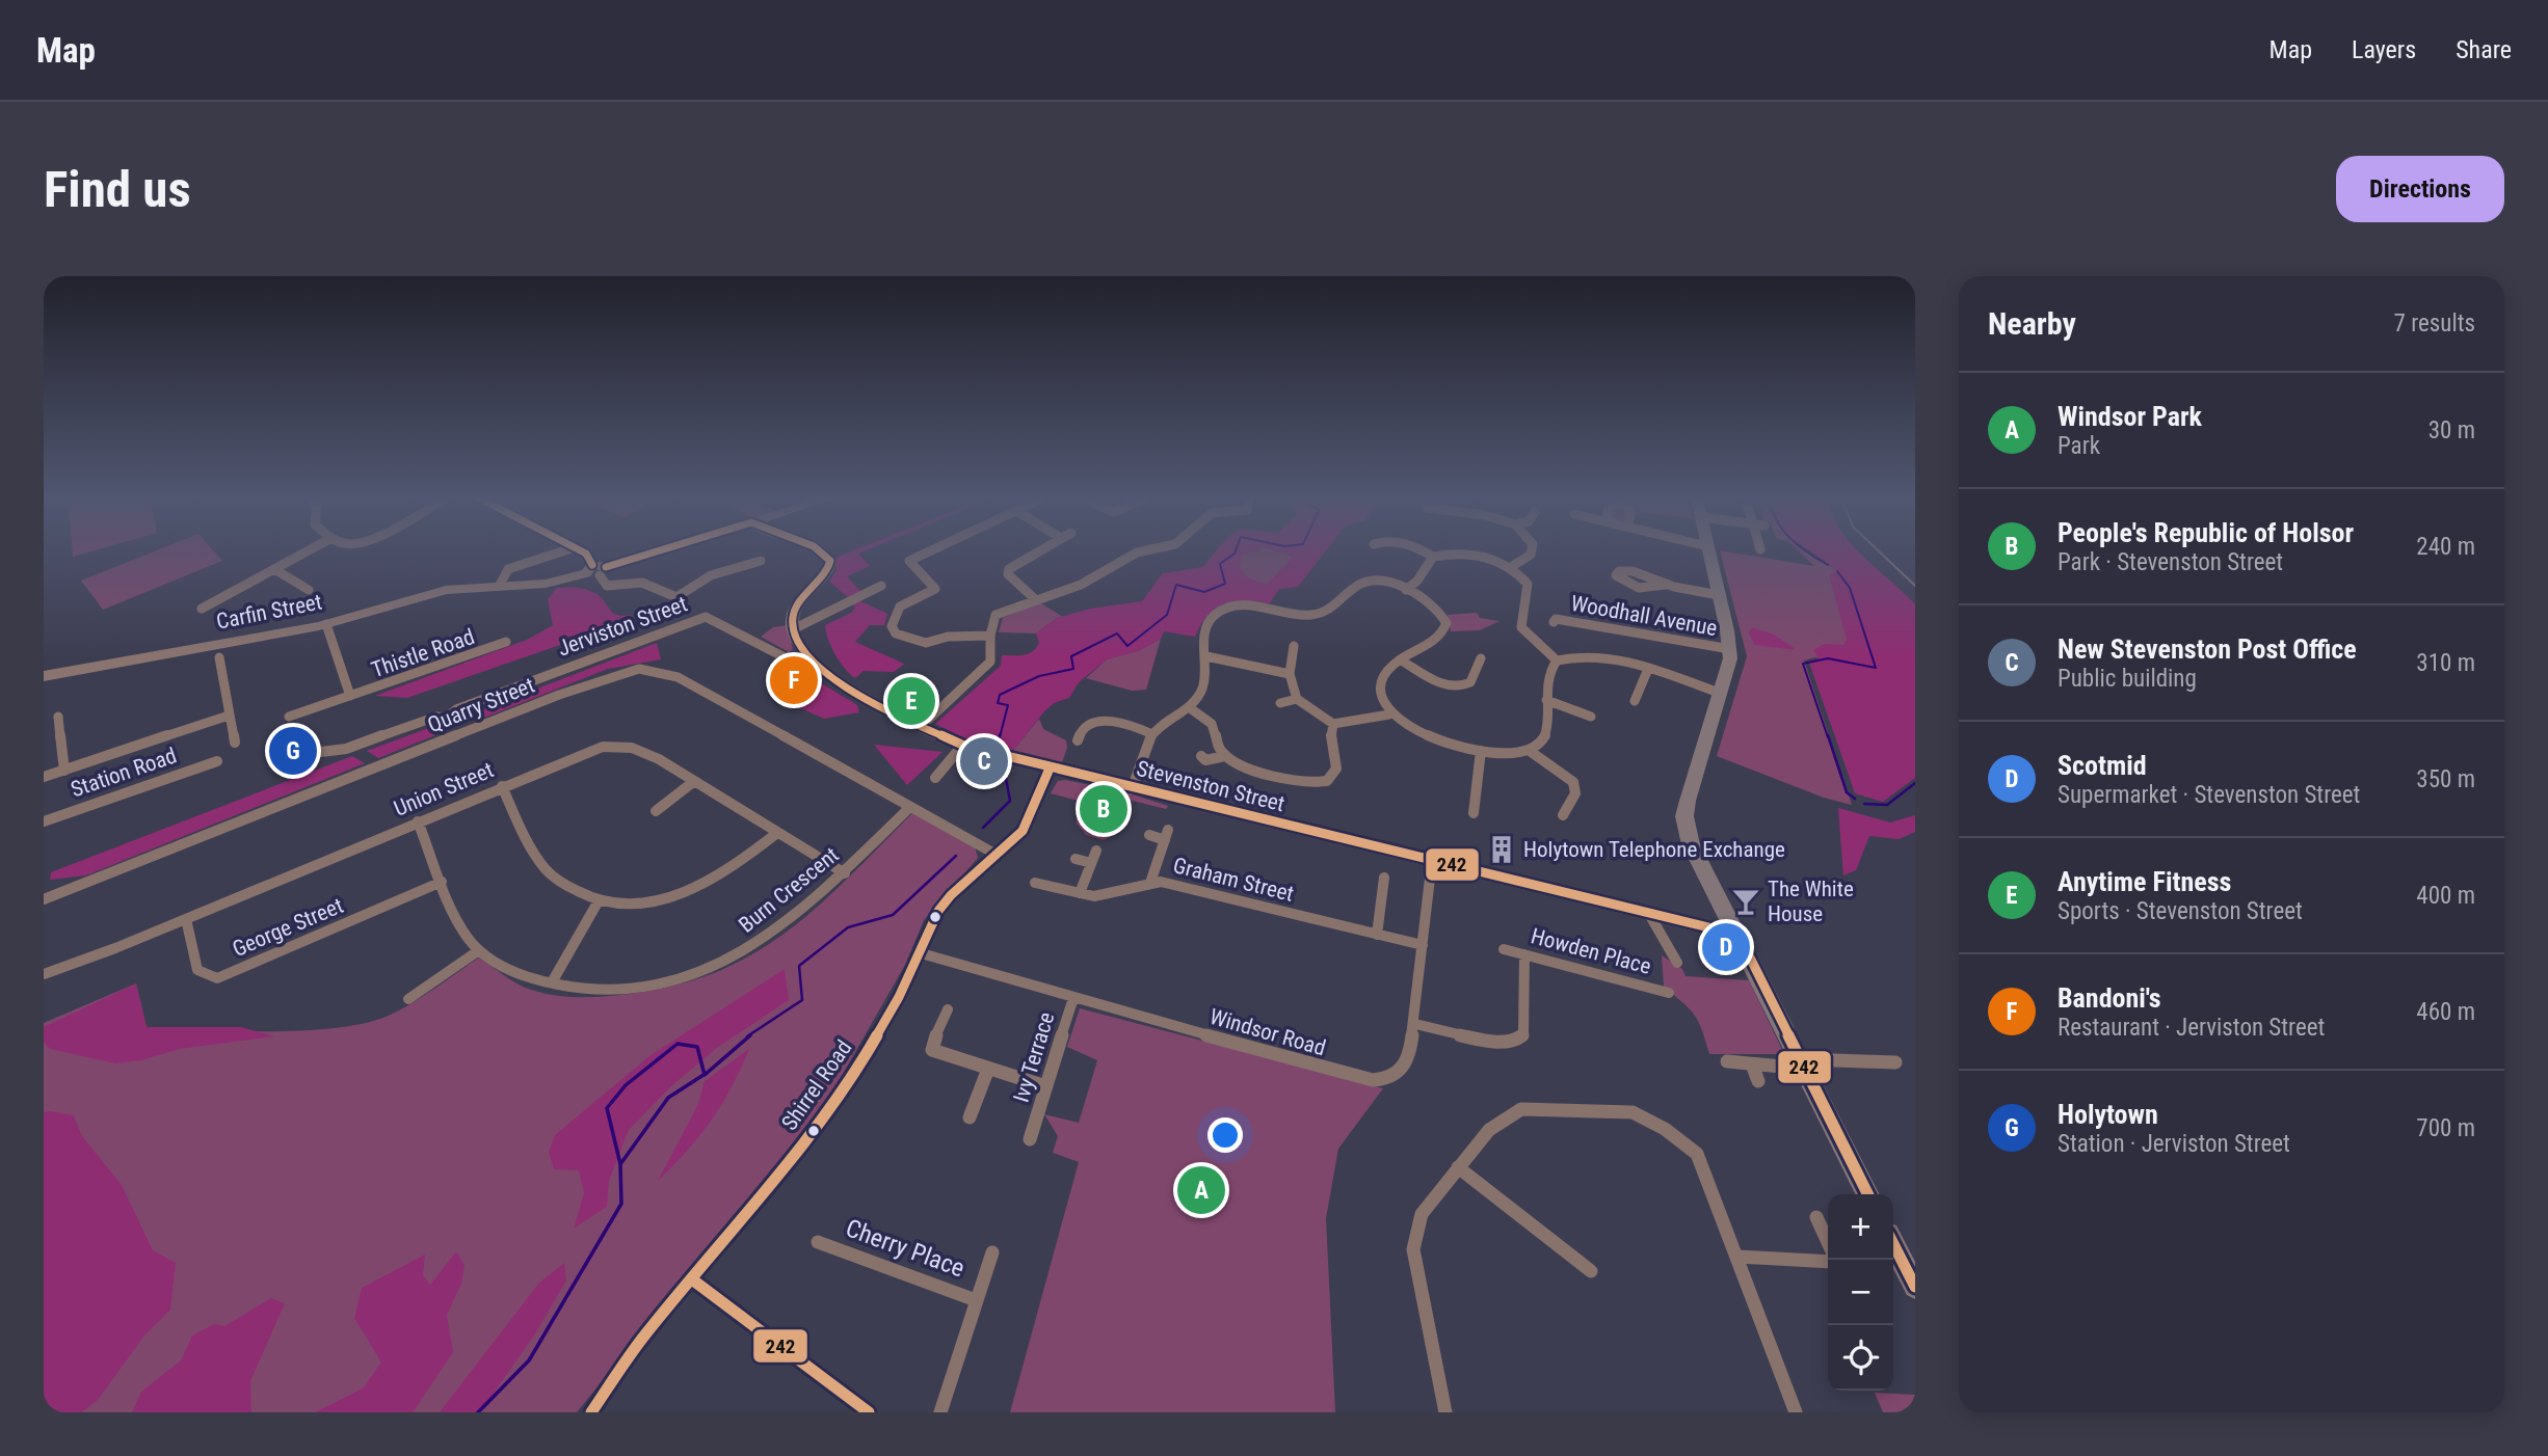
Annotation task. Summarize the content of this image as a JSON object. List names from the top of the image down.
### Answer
{
  "streets": {
    "main road": ["Carfin Street", "Stevenston Street"],
    "street": [
      "Woodhall Avenue",
      "Jerviston Street",
      "Thistle Road",
      "Quarry Street",
      "Station Road",
      "Union Street",
      "Graham Street",
      "Burn Crescent",
      "George Street",
      "Howden Place",
      "Windsor Road",
      "Ivy Terrace",
      "Shirrel Road",
      "Cherry Place"
    ]
  },
  "crossings": [
    ["Jerviston Street", "Stevenston Street"],
    ["Quarry Street", "Burn Crescent"],
    ["Quarry Street", "Shirrel Road"],
    ["Stevenston Street", "Windsor Road"],
    ["Stevenston Street", "Shirrel Road"],
    ["Union Street", "Burn Crescent"],
    ["Union Street", "George Street"],
    ["Graham Street", "Windsor Road"],
    ["Burn Crescent", "George Street"],
    ["Windsor Road", "Ivy Terrace"],
    ["Windsor Road", "Shirrel Road"]
  ],
  "places": {
    "building": ["Holytown Telephone Exchange"],
    "bar": ["The White House"]
  },
  "lines": ["transit line 242"],
  "page": {
    "header": "Map",
    "nav": ["Map", "Layers", "Share"],
    "buttons": "Directions",
    "title": "Find us",
    "heading": ["Nearby", "7 results"],
    "list": [
      {
        "mark": "A",
        "name": "Windsor Park",
        "note": "Park",
        "value": "30 m"
      },
      {
        "mark": "B",
        "name": "People's Republic of Holsor",
        "note": "Park · Stevenston Street",
        "value": "240 m"
      },
      {
        "mark": "C",
        "name": "New Stevenston Post Office",
        "note": "Public building",
        "value": "310 m"
      },
      {
        "mark": "D",
        "name": "Scotmid",
        "note": "Supermarket · Stevenston Street",
        "value": "350 m"
      },
      {
        "mark": "E",
        "name": "Anytime Fitness",
        "note": "Sports · Stevenston Street",
        "value": "400 m"
      },
      {
        "mark": "F",
        "name": "Bandoni's",
        "note": "Restaurant · Jerviston Street",
        "value": "460 m"
      },
      {
        "mark": "G",
        "name": "Holytown",
        "note": "Station · Jerviston Street",
        "value": "700 m"
      }
    ],
    "pins": [
      "F",
      "E",
      "G",
      "C",
      "B",
      "D",
      "A"
    ],
    "map_buttons": ["+", "−"]
  }
}
